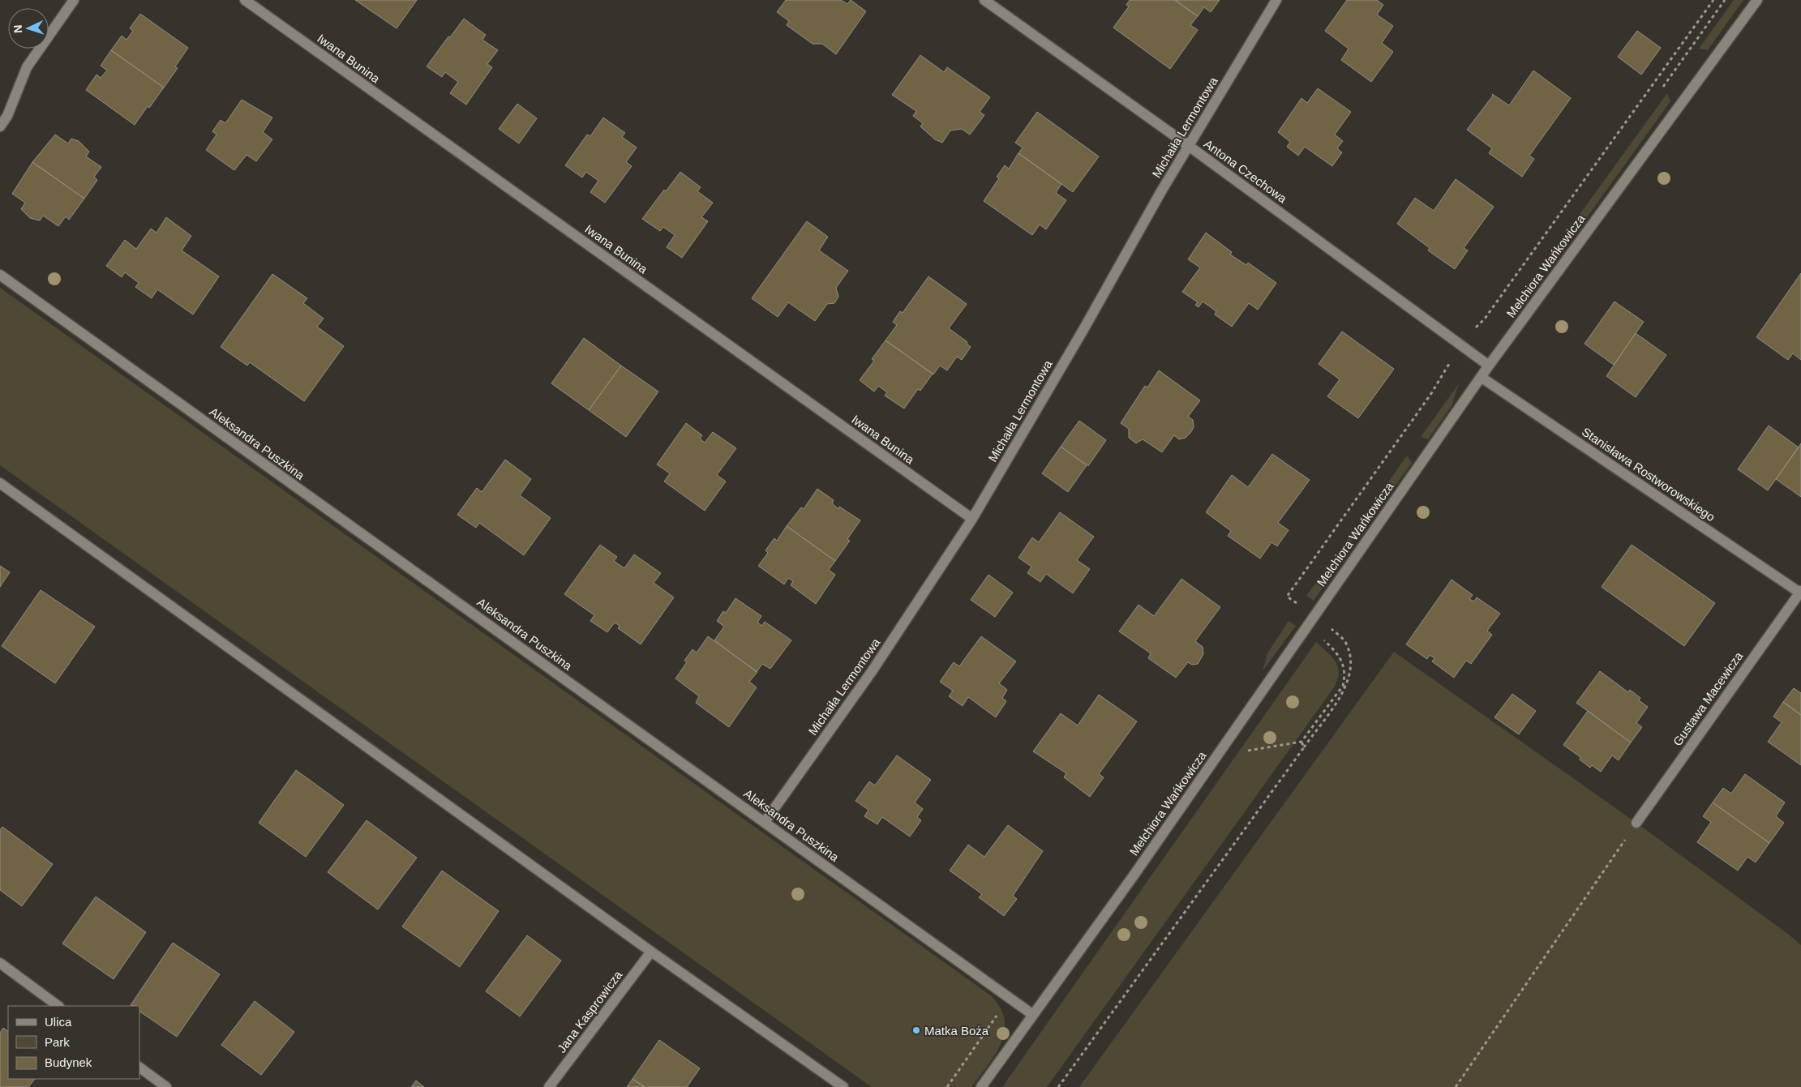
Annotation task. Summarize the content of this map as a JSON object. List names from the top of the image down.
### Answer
{
  "streets": {
    "street": [
      "Iwana Bunina",
      "Michaiła Lermontowa",
      "Antona Czechowa",
      "Melchiora Wańkowicza",
      "Aleksandra Puszkina",
      "Stanisława Rostworowskiego",
      "Gustawa Macewicza",
      "Jana Kasprowicza"
    ]
  },
  "crossings": [
    ["Iwana Bunina", "Michaiła Lermontowa"],
    ["Michaiła Lermontowa", "Antona Czechowa"],
    ["Michaiła Lermontowa", "Aleksandra Puszkina"],
    ["Antona Czechowa", "Melchiora Wańkowicza"],
    ["Melchiora Wańkowicza", "Aleksandra Puszkina"],
    ["Melchiora Wańkowicza", "Stanisława Rostworowskiego"],
    ["Stanisława Rostworowskiego", "Gustawa Macewicza"]
  ],
  "places": ["Matka Boża"],
  "legend": ["Ulica", "Park", "Budynek"],
  "north": "left"
}
